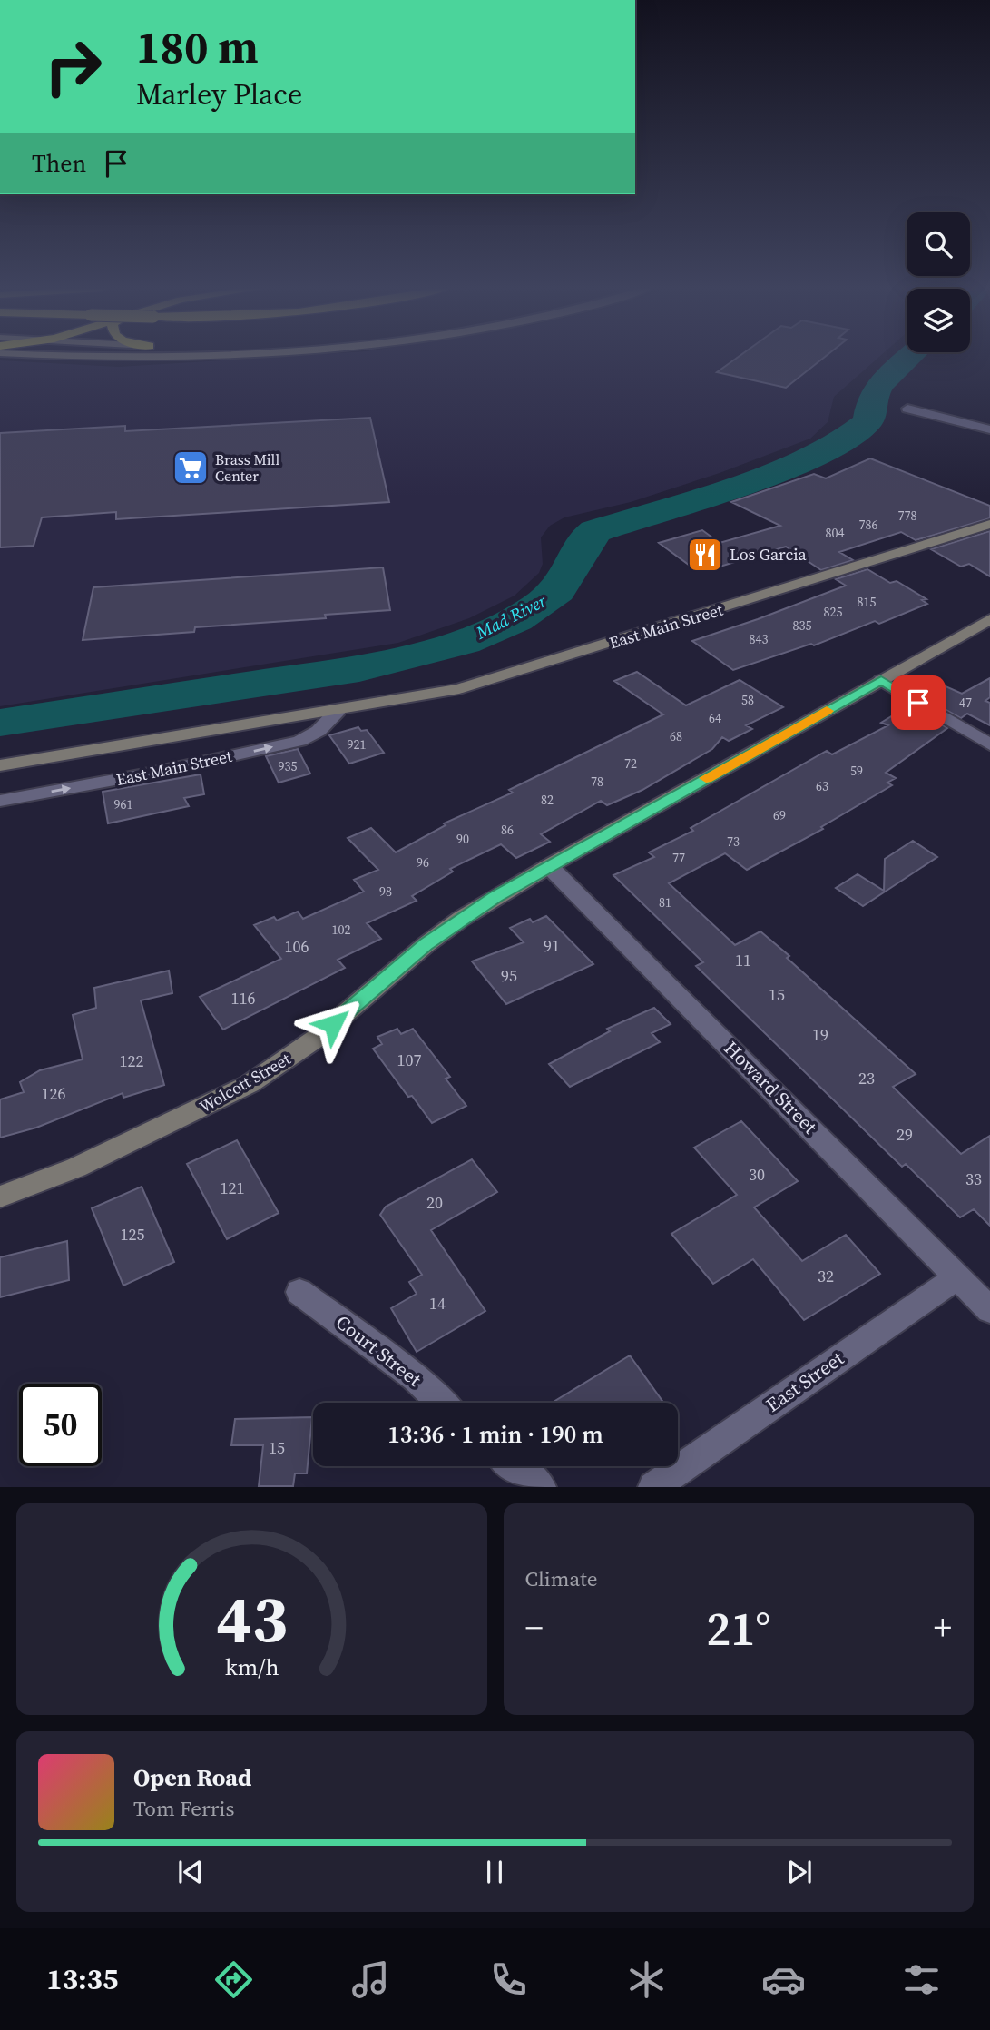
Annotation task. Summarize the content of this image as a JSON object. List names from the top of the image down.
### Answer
{
  "streets": {
    "main road": ["East Main Street", "Wolcott Street"],
    "street": ["Howard Street", "Court Street", "East Street"]
  },
  "crossings": [
    ["Wolcott Street", "Howard Street"],
    ["Howard Street", "East Street"]
  ],
  "water": ["Mad River"],
  "places": {
    "supermarket": ["Brass Mill Center"],
    "restaurant": ["Los Garcia"]
  },
  "house_numbers": [
    "778",
    "786",
    "804",
    "815",
    "825",
    "835",
    "843",
    "58",
    "47",
    "64",
    "68",
    "921",
    "72",
    "935",
    "59",
    "78",
    "63",
    "82",
    "961",
    "69",
    "86",
    "90",
    "73",
    "77",
    "96",
    "98",
    "81",
    "102",
    "91",
    "106",
    "11",
    "95",
    "15",
    "116",
    "19",
    "107",
    "122",
    "23",
    "126",
    "29",
    "30",
    "33",
    "121",
    "20",
    "125",
    "32",
    "14",
    "15"
  ],
  "page": {
    "turn": ["180 m", "Marley Place"],
    "then": "Then",
    "limit": "50",
    "trip": "13:36 · 1 min · 190 m",
    "tile": "Climate",
    "heat": ["−", "21°", "+"],
    "song": ["Open Road", "Tom Ferris"],
    "tabs": "13:35",
    "gauge": ["43", "km/h"]
  }
}
